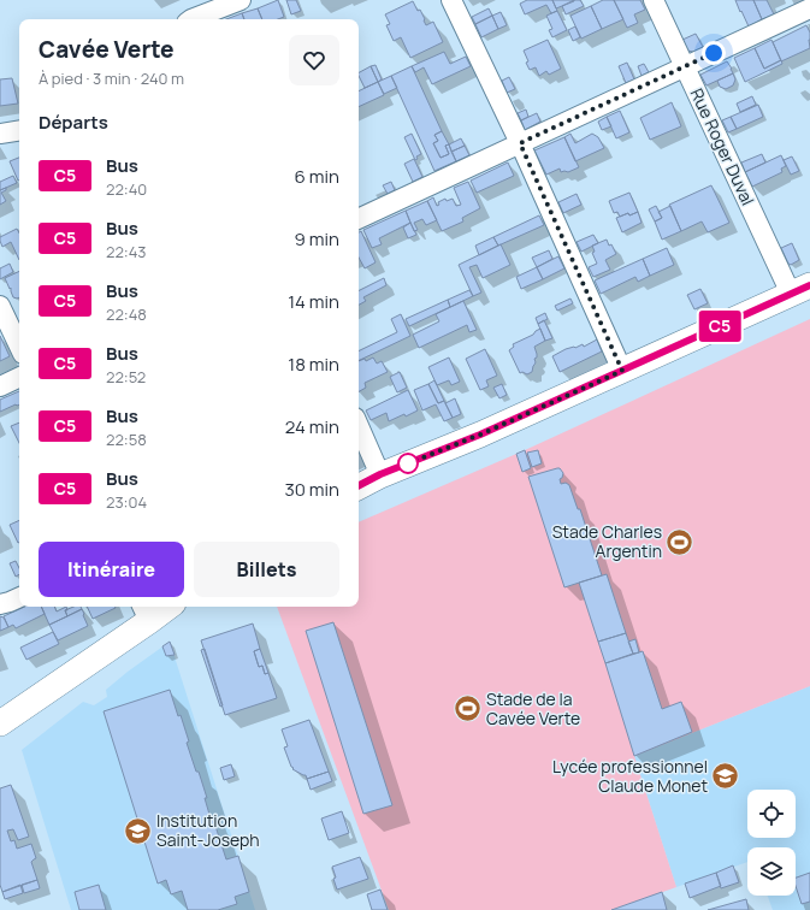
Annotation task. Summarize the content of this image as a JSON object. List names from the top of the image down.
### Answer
{
  "streets": {
    "street": ["Rue Roger Duval"]
  },
  "places": {
    "sports": ["Stade Charles Argentin", "Stade de la Cavée Verte"],
    "school or university": ["Lycée professionnel Claude Monet", "Institution Saint-Joseph"]
  },
  "lines": ["bus line C5"],
  "page": {
    "on_map": "C5",
    "heading": [
      ["Cavée Verte", "À pied · 3 min · 240 m"],
      "Départs"
    ],
    "list": [
      {
        "mark": "C5",
        "name": "Bus",
        "note": "22:40",
        "value": "6 min"
      },
      {
        "mark": "C5",
        "name": "Bus",
        "note": "22:43",
        "value": "9 min"
      },
      {
        "mark": "C5",
        "name": "Bus",
        "note": "22:48",
        "value": "14 min"
      },
      {
        "mark": "C5",
        "name": "Bus",
        "note": "22:52",
        "value": "18 min"
      },
      {
        "mark": "C5",
        "name": "Bus",
        "note": "22:58",
        "value": "24 min"
      },
      {
        "mark": "C5",
        "name": "Bus",
        "note": "23:04",
        "value": "30 min"
      }
    ],
    "buttons": ["Itinéraire", "Billets"]
  }
}
